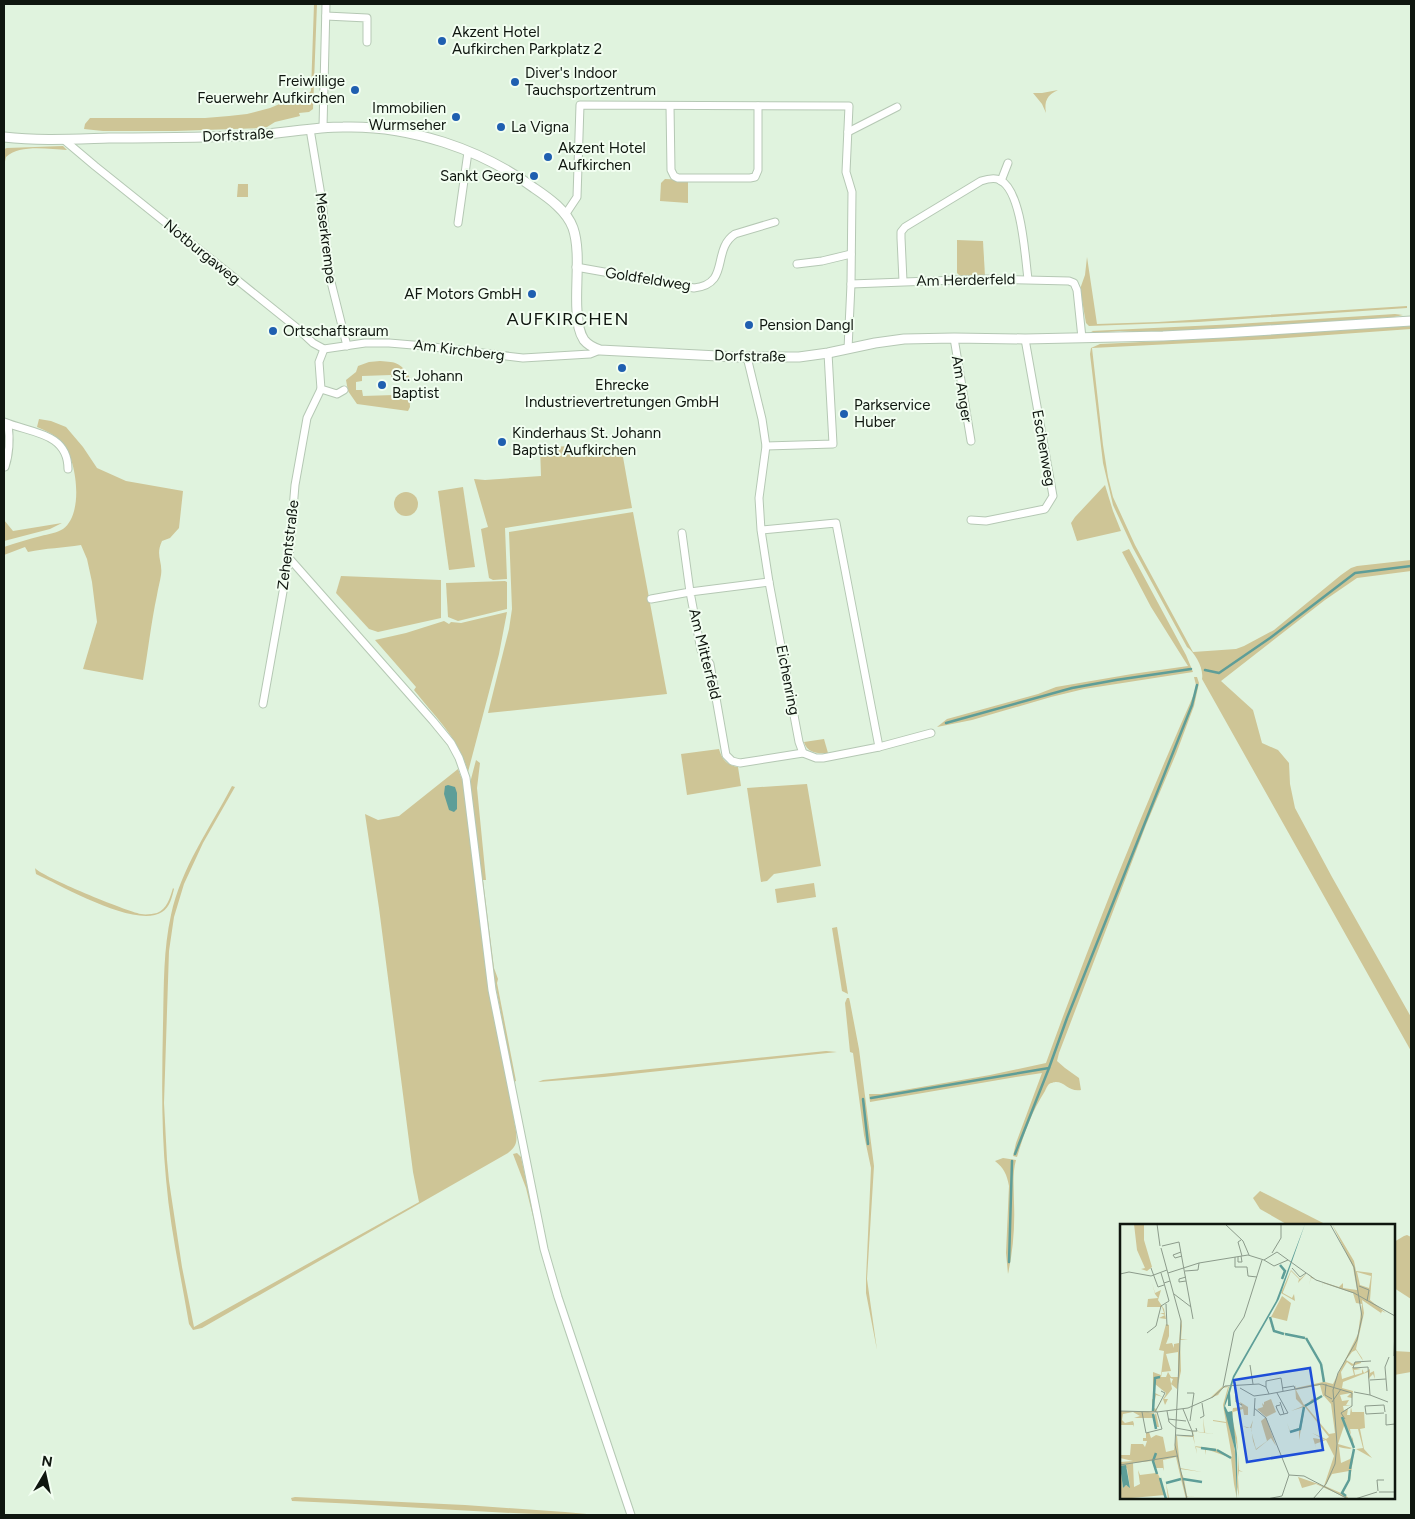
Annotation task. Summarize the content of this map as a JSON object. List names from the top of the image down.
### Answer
{
  "streets": {
    "street": [
      "Dorfstraße",
      "Meserkrempe",
      "Notburgaweg",
      "Goldfeldweg",
      "Am Herderfeld",
      "Am Kirchberg",
      "Am Anger",
      "Eschenweg",
      "Zehentstraße",
      "Am Mitterfeld",
      "Eichenring"
    ]
  },
  "crossings": [
    ["Dorfstraße", "Meserkrempe"],
    ["Dorfstraße", "Notburgaweg"],
    ["Dorfstraße", "Goldfeldweg"],
    ["Dorfstraße", "Am Herderfeld"],
    ["Dorfstraße", "Am Kirchberg"],
    ["Dorfstraße", "Am Anger"],
    ["Dorfstraße", "Eschenweg"],
    ["Dorfstraße", "Eichenring"],
    ["Meserkrempe", "Am Kirchberg"],
    ["Am Mitterfeld", "Eichenring"]
  ],
  "districts": ["AUFKIRCHEN"],
  "places": [
    "Akzent Hotel Aufkirchen Parkplatz 2",
    "Diver's Indoor Tauchsportzentrum",
    "Freiwillige Feuerwehr Aufkirchen",
    "Immobilien Wurmseher",
    "La Vigna",
    "Akzent Hotel Aufkirchen",
    "Sankt Georg",
    "AF Motors GmbH",
    "Pension Dangl",
    "Ortschaftsraum",
    "Ehrecke Industrievertretungen GmbH",
    "St. Johann Baptist",
    "Parkservice Huber",
    "Kinderhaus St. Johann Baptist Aufkirchen"
  ],
  "north": "top"
}
